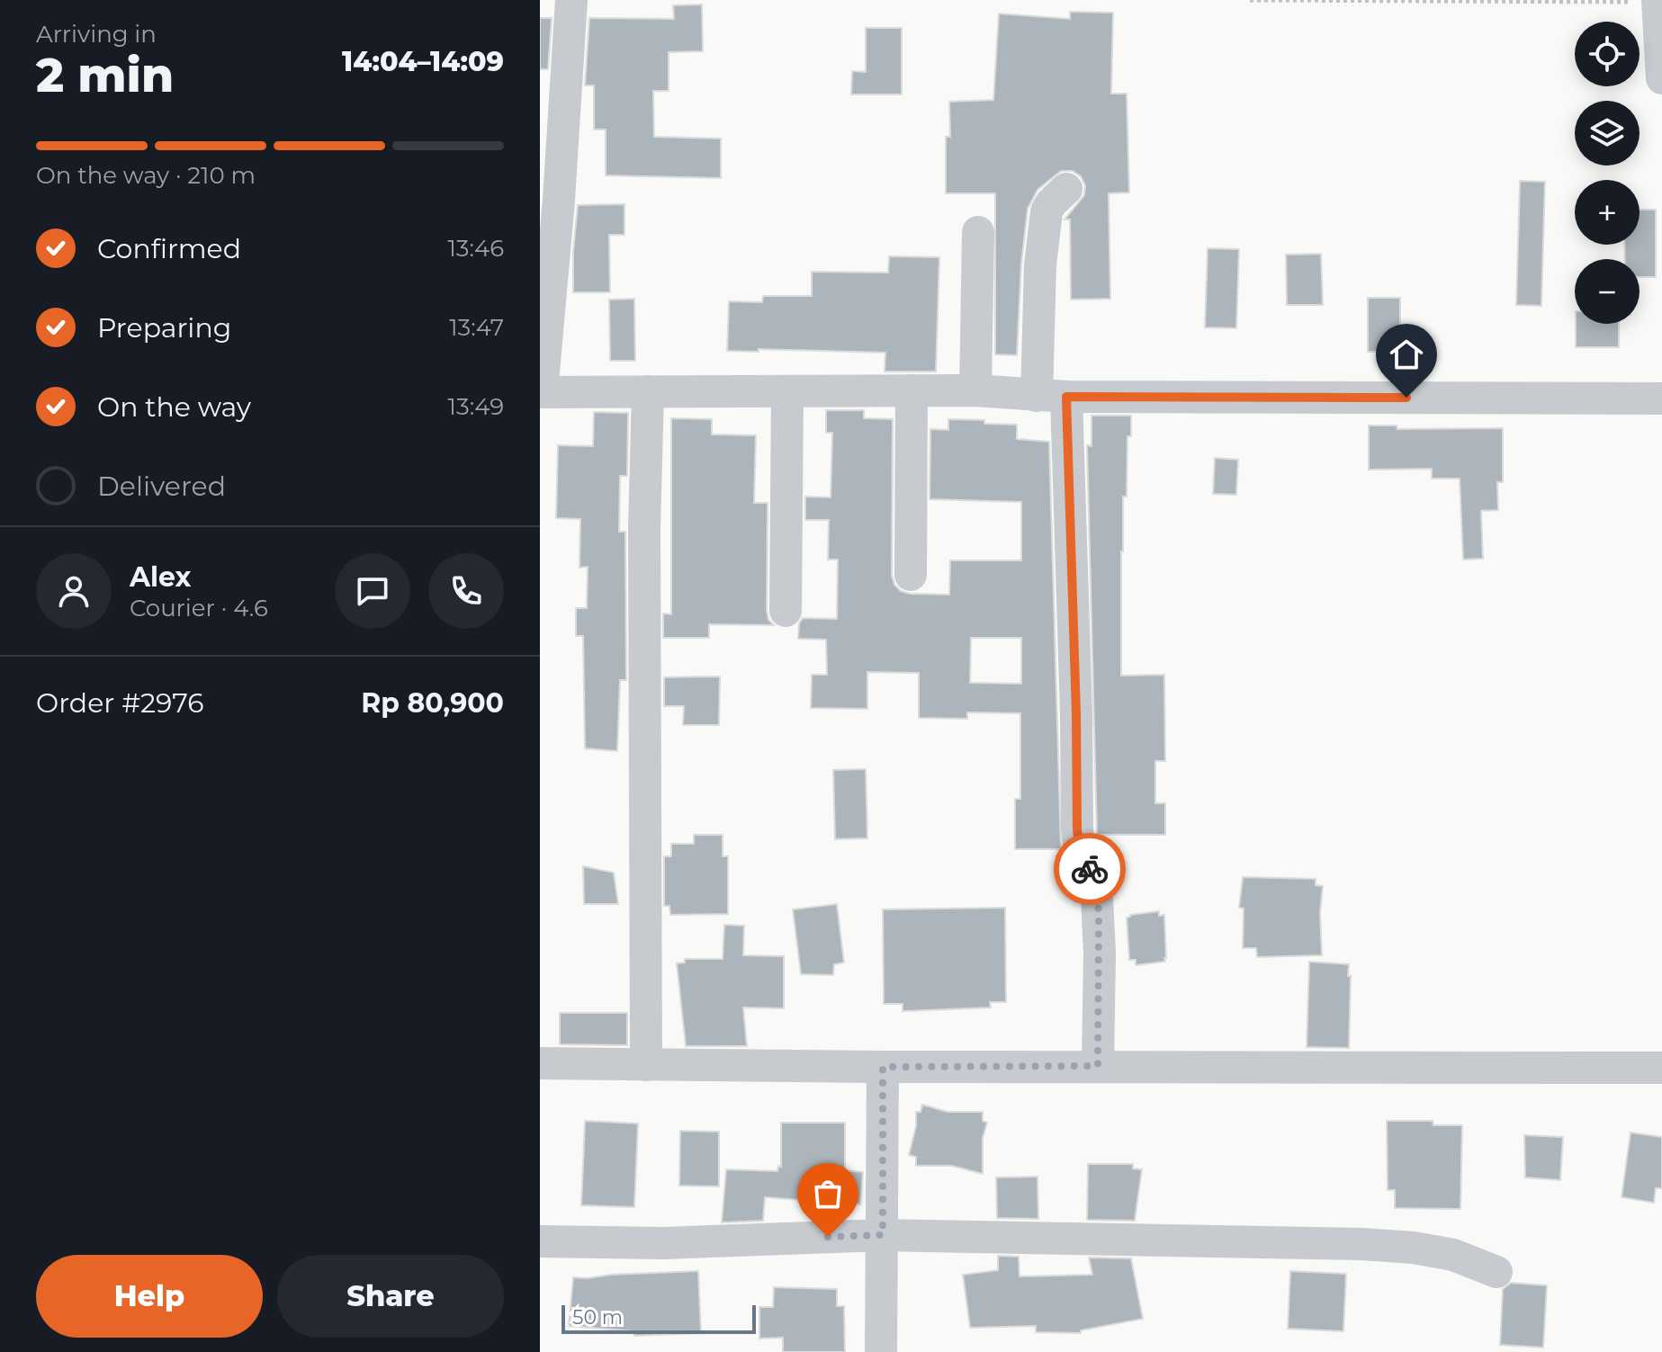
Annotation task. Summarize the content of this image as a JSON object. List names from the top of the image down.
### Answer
{
  "scale_bar": "50 m",
  "page": {
    "heading": ["2 min", "Arriving in", "14:04–14:09"],
    "panel": [
      "Alex",
      "Courier · 4.6",
      "Order #2976",
      "Rp 80,900"
    ],
    "map_buttons": ["+", "−"],
    "bar": "On the way · 210 m",
    "list": [
      ["Confirmed", "13:46"],
      ["Preparing", "13:47"],
      ["On the way", "13:49"],
      "Delivered"
    ],
    "buttons": ["Help", "Share"],
    "scale": "50 m"
  }
}
